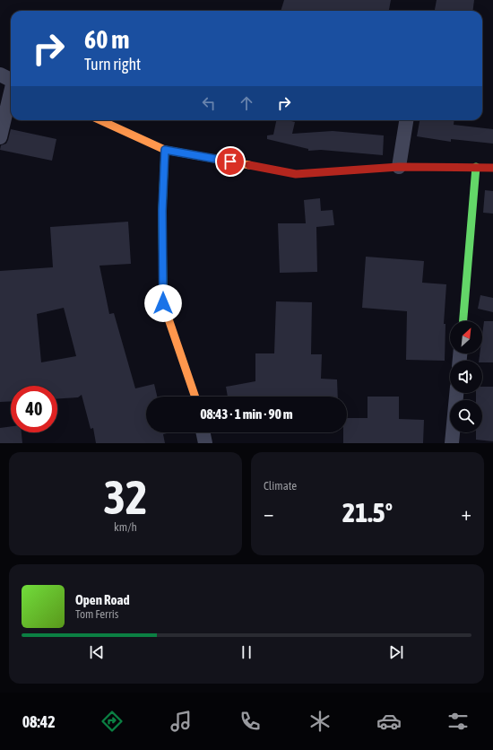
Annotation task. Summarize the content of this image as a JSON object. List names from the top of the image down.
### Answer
{
  "north": "top right",
  "page": {
    "turn": ["60 m", "Turn right"],
    "limit": "40",
    "trip": "08:43 · 1 min · 90 m",
    "tile": [
      ["32", "km/h"],
      "Climate"
    ],
    "heat": ["−", "21.5°", "+"],
    "song": ["Open Road", "Tom Ferris"],
    "tabs": "08:42"
  }
}
